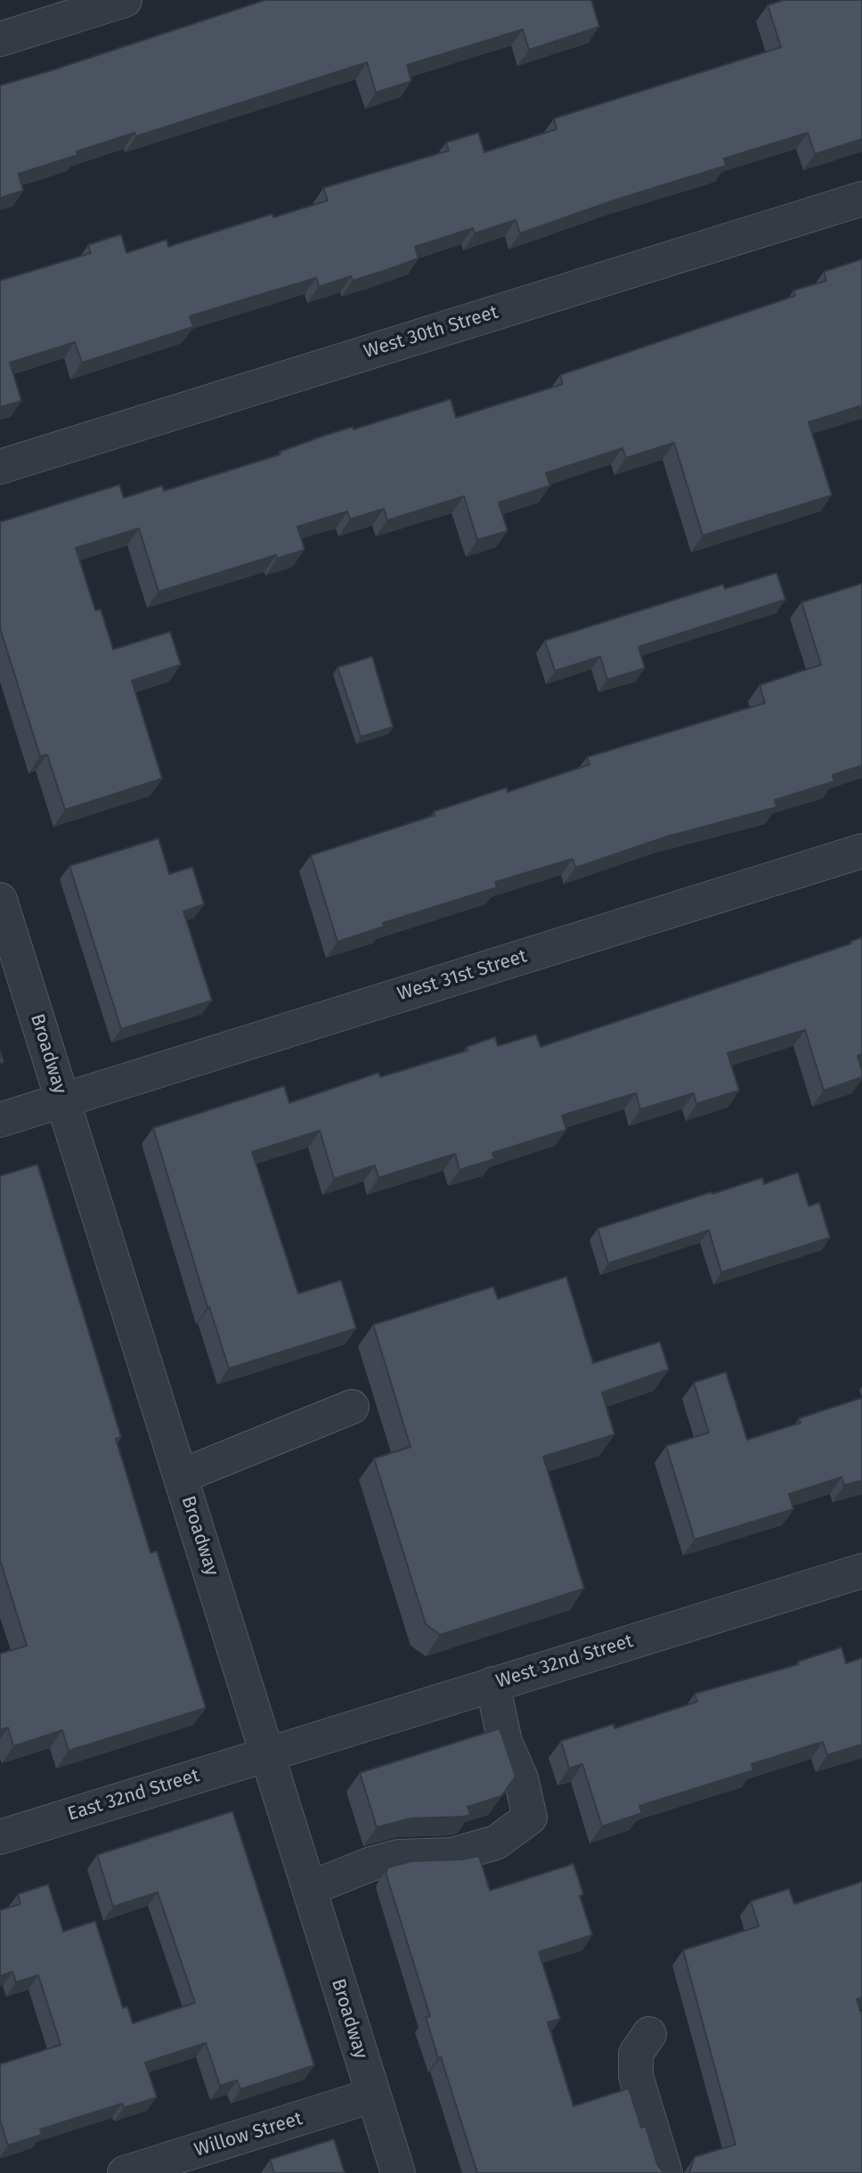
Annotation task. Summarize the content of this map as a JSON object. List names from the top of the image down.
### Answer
{
  "streets": {
    "street": [
      "West 30th Street",
      "West 31st Street",
      "Broadway",
      "West 32nd Street",
      "East 32nd Street",
      "Willow Street"
    ]
  },
  "crossings": [
    ["West 31st Street", "Broadway"],
    ["Broadway", "West 32nd Street"],
    ["Broadway", "East 32nd Street"],
    ["Broadway", "Willow Street"],
    ["West 32nd Street", "East 32nd Street"]
  ]
}
